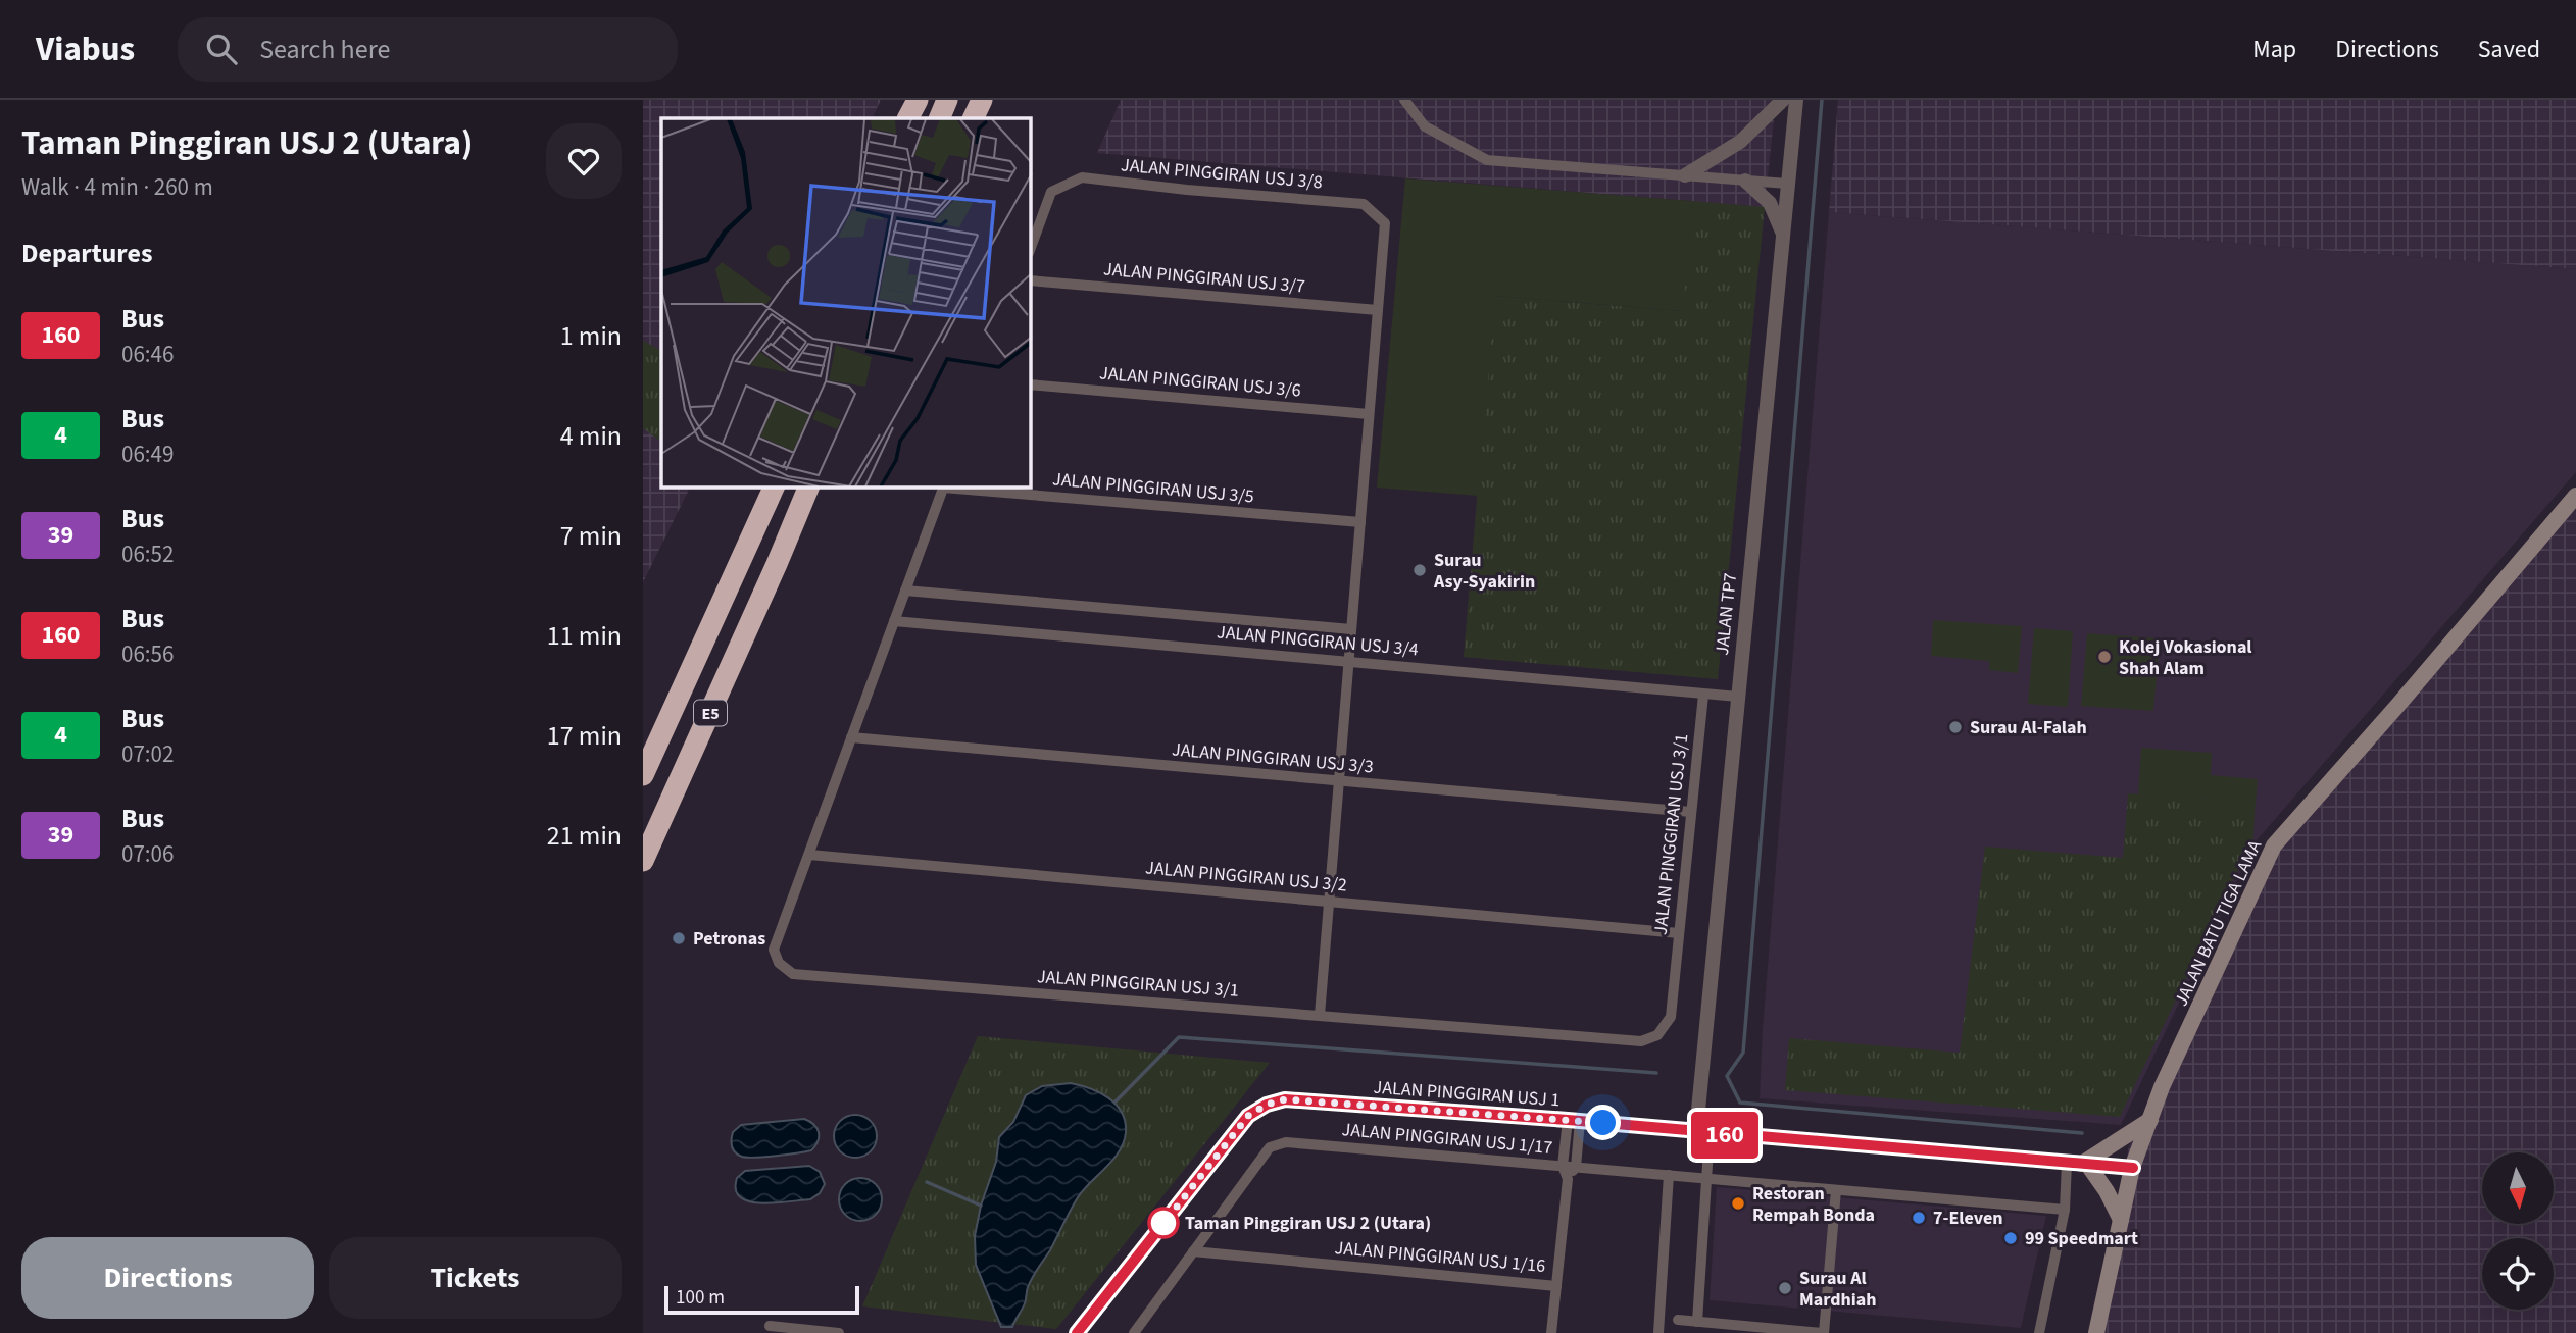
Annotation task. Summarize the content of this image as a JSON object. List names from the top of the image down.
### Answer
{
  "streets": {
    "highway": ["E5"],
    "main road": ["JALAN BATU TIGA LAMA"],
    "street": [
      "JALAN PINGGIRAN USJ 3/8",
      "JALAN PINGGIRAN USJ 3/7",
      "JALAN PINGGIRAN USJ 3/6",
      "JALAN PINGGIRAN USJ 3/5",
      "JALAN TP7",
      "JALAN PINGGIRAN USJ 3/4",
      "JALAN PINGGIRAN USJ 3/3",
      "JALAN PINGGIRAN USJ 3/1",
      "JALAN PINGGIRAN USJ 3/2",
      "JALAN PINGGIRAN USJ 1",
      "JALAN PINGGIRAN USJ 1/17",
      "JALAN PINGGIRAN USJ 1/16"
    ]
  },
  "crossings": [
    ["JALAN PINGGIRAN USJ 3/8", "JALAN PINGGIRAN USJ 3/7"],
    ["JALAN TP7", "JALAN PINGGIRAN USJ 3/4"],
    ["JALAN TP7", "JALAN PINGGIRAN USJ 1"],
    ["JALAN PINGGIRAN USJ 3/4", "JALAN PINGGIRAN USJ 3/1"],
    ["JALAN PINGGIRAN USJ 3/3", "JALAN PINGGIRAN USJ 3/1"],
    ["JALAN PINGGIRAN USJ 3/1", "JALAN PINGGIRAN USJ 3/2"],
    ["JALAN BATU TIGA LAMA", "JALAN PINGGIRAN USJ 1"],
    ["JALAN PINGGIRAN USJ 1/17", "JALAN PINGGIRAN USJ 1/16"]
  ],
  "places": [
    "Surau Asy-Syakirin",
    "Kolej Vokasional Shah Alam",
    "Surau Al-Falah",
    "Petronas",
    "Restoran Rempah Bonda",
    "7-Eleven",
    "Taman Pinggiran USJ 2 (Utara)",
    "99 Speedmart",
    "Surau Al Mardhiah"
  ],
  "lines": ["bus line 160"],
  "scale_bar": "100 m",
  "north": "bottom",
  "page": {
    "header": "Viabus",
    "search": "Search here",
    "nav": ["Map", "Directions", "Saved"],
    "heading": [
      ["Taman Pinggiran USJ 2 (Utara)", "Walk · 4 min · 260 m"],
      "Departures"
    ],
    "on_map": "160",
    "list": [
      {
        "mark": "160",
        "name": "Bus",
        "note": "06:46",
        "value": "1 min"
      },
      {
        "mark": "4",
        "name": "Bus",
        "note": "06:49",
        "value": "4 min"
      },
      {
        "mark": "39",
        "name": "Bus",
        "note": "06:52",
        "value": "7 min"
      },
      {
        "mark": "160",
        "name": "Bus",
        "note": "06:56",
        "value": "11 min"
      },
      {
        "mark": "4",
        "name": "Bus",
        "note": "07:02",
        "value": "17 min"
      },
      {
        "mark": "39",
        "name": "Bus",
        "note": "07:06",
        "value": "21 min"
      }
    ],
    "buttons": ["Directions", "Tickets"],
    "scale": "100 m"
  }
}
